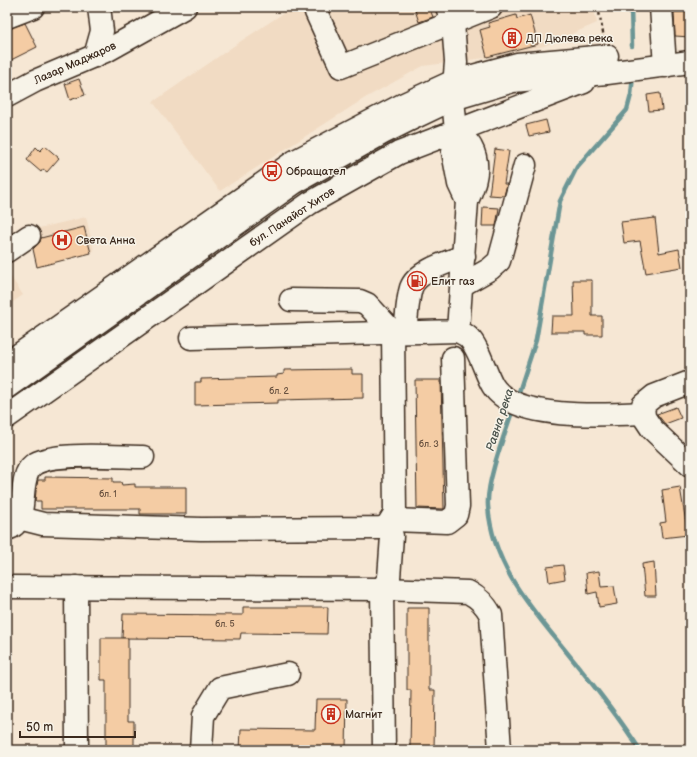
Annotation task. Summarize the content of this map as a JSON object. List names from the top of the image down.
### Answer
{
  "streets": {
    "street": ["Лазар Маджаров", "бул. Панайот Хитов"]
  },
  "water": ["Равна река"],
  "places": {
    "building": ["ДП Дюлева река", "Магнит"],
    "bus stop": ["Обращател"],
    "hospital": ["Света Анна"],
    "fuel station": ["Елит газ"]
  },
  "house_numbers": [
    "бл. 2",
    "бл. 3",
    "бл. 1",
    "бл. 5"
  ],
  "scale_bar": "50 m"
}
